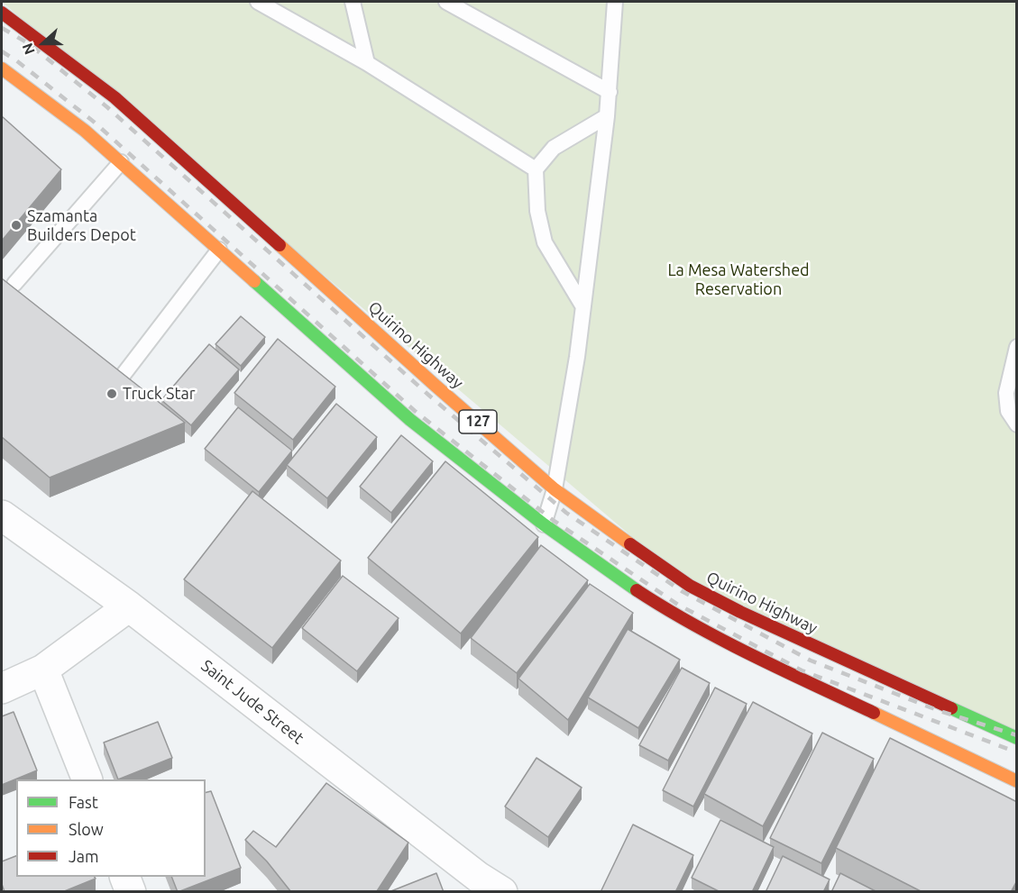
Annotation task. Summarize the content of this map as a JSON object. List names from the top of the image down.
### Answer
{
  "streets": {
    "main road": ["Quirino Highway", "127"],
    "street": ["Saint Jude Street"]
  },
  "parks": ["La Mesa Watershed Reservation"],
  "places": ["Szamanta Builders Depot", "Truck Star"],
  "legend": ["Fast", "Slow", "Jam"],
  "north": "left"
}
